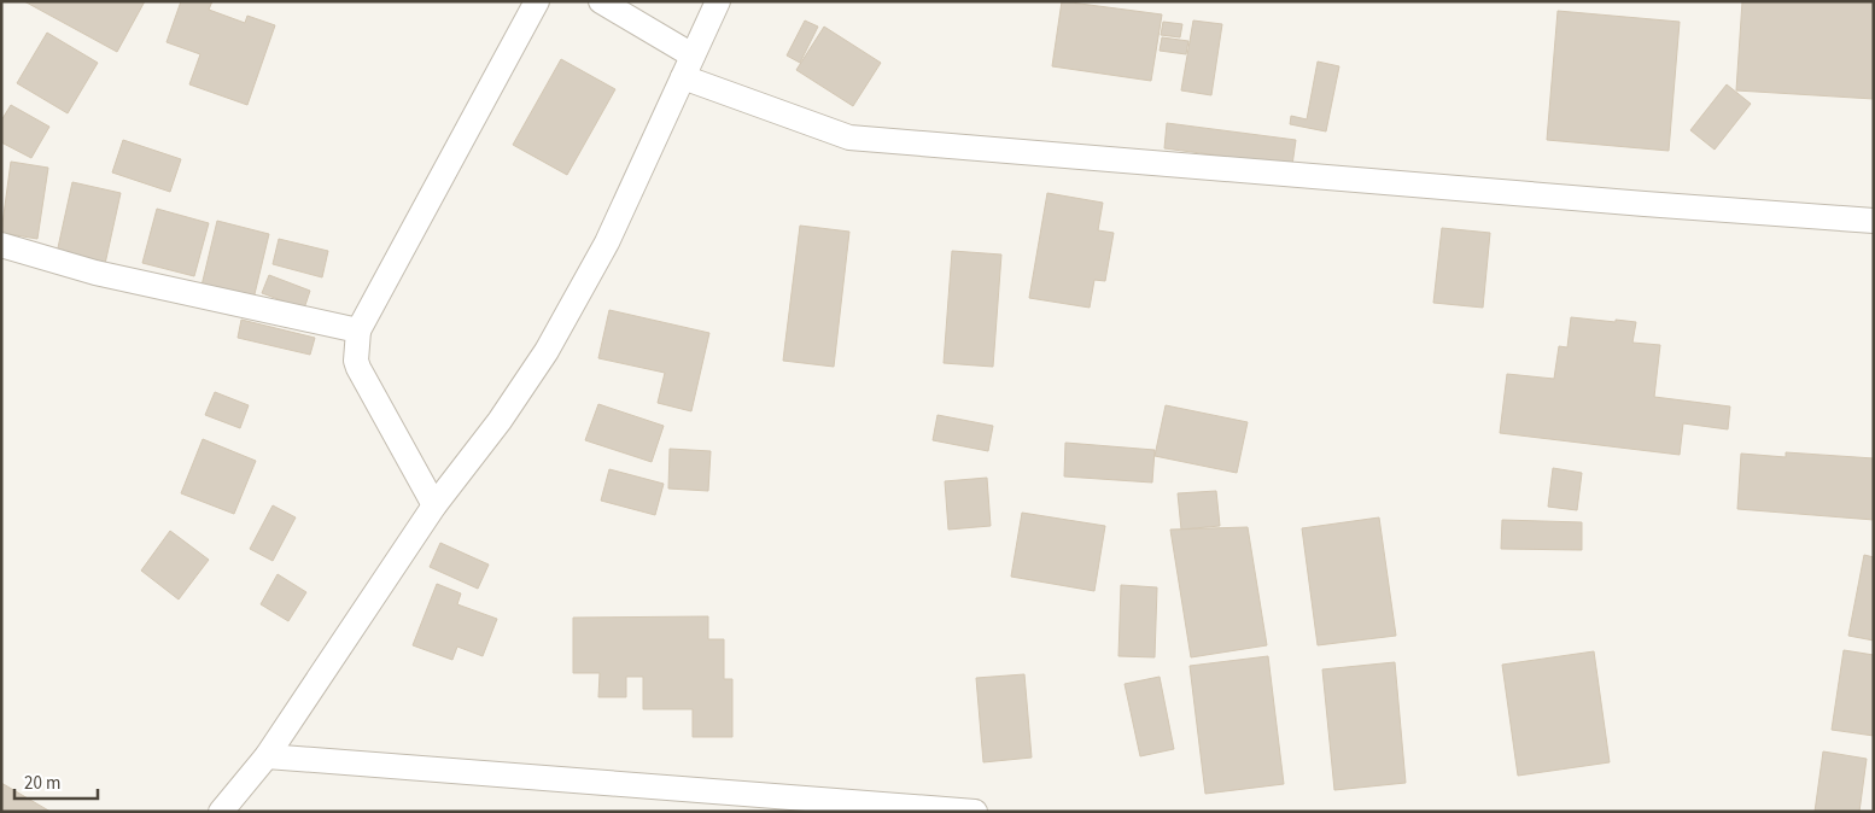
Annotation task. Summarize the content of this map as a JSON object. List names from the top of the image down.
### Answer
{
  "scale_bar": "20 m"
}
